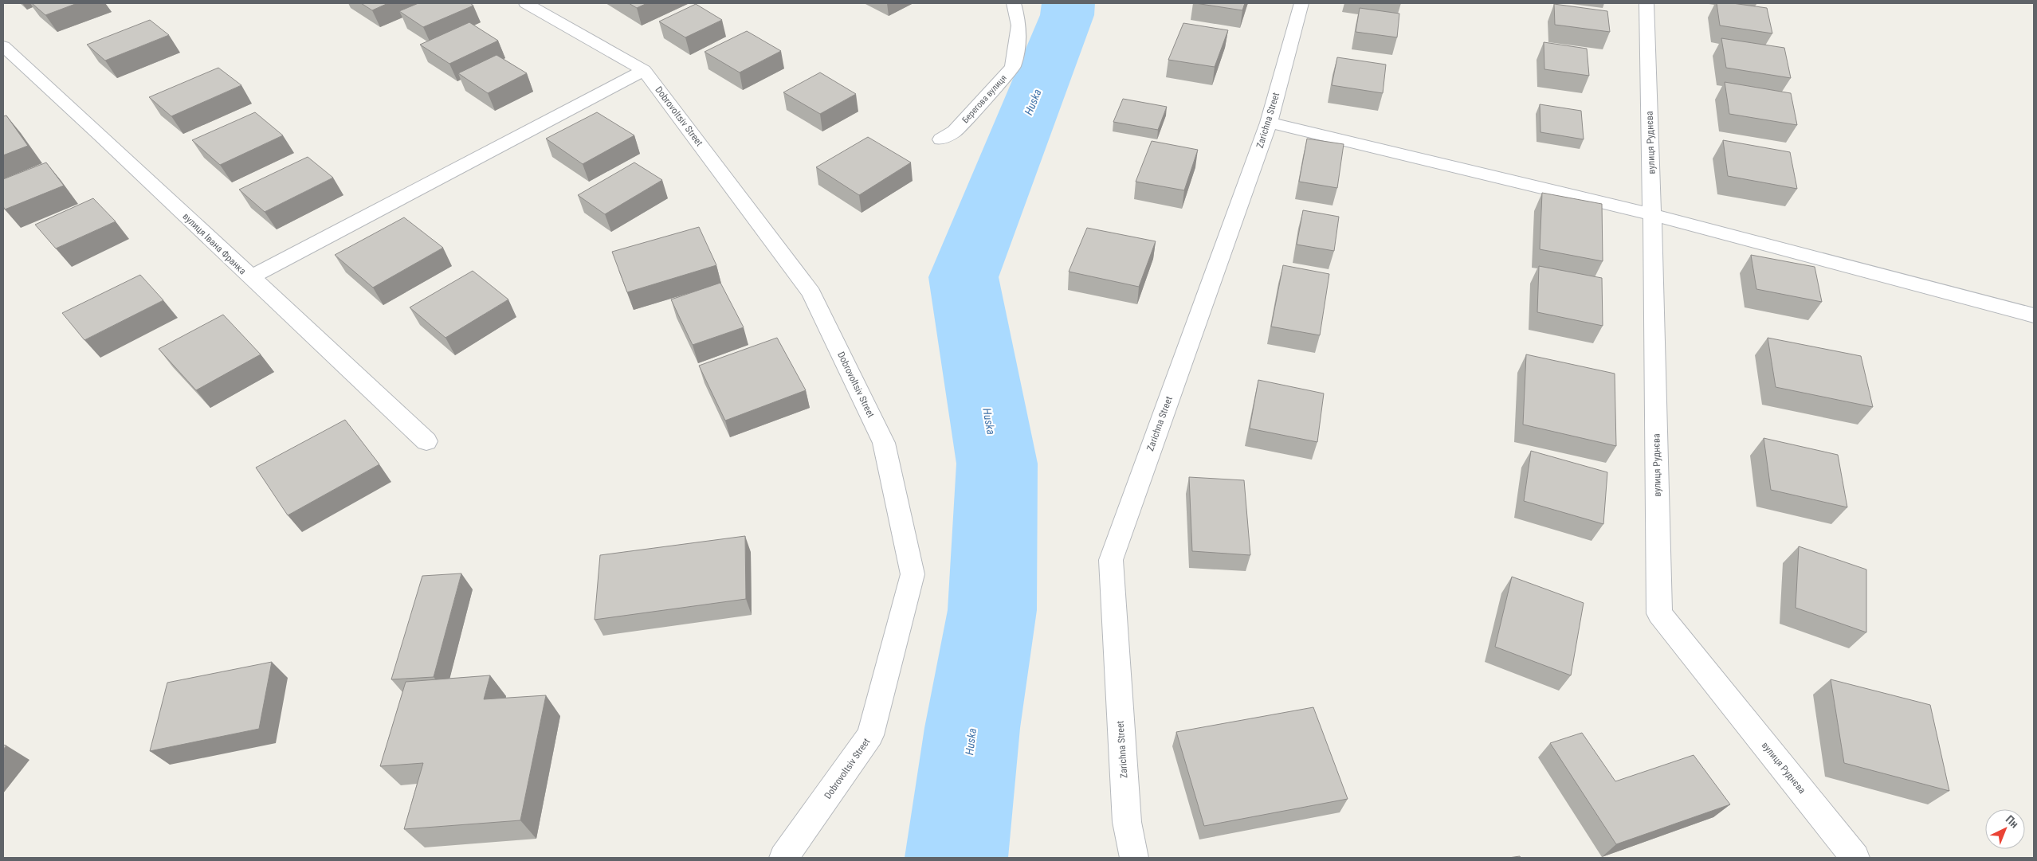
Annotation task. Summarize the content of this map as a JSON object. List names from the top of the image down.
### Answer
{
  "streets": {
    "street": [
      "Берегова вулиця",
      "Dobrovoltsiv Street",
      "Zarichna Street",
      "вулиця Руднєва",
      "вулиця Івана Франка"
    ]
  },
  "water": ["Huska"],
  "north": "top right"
}
